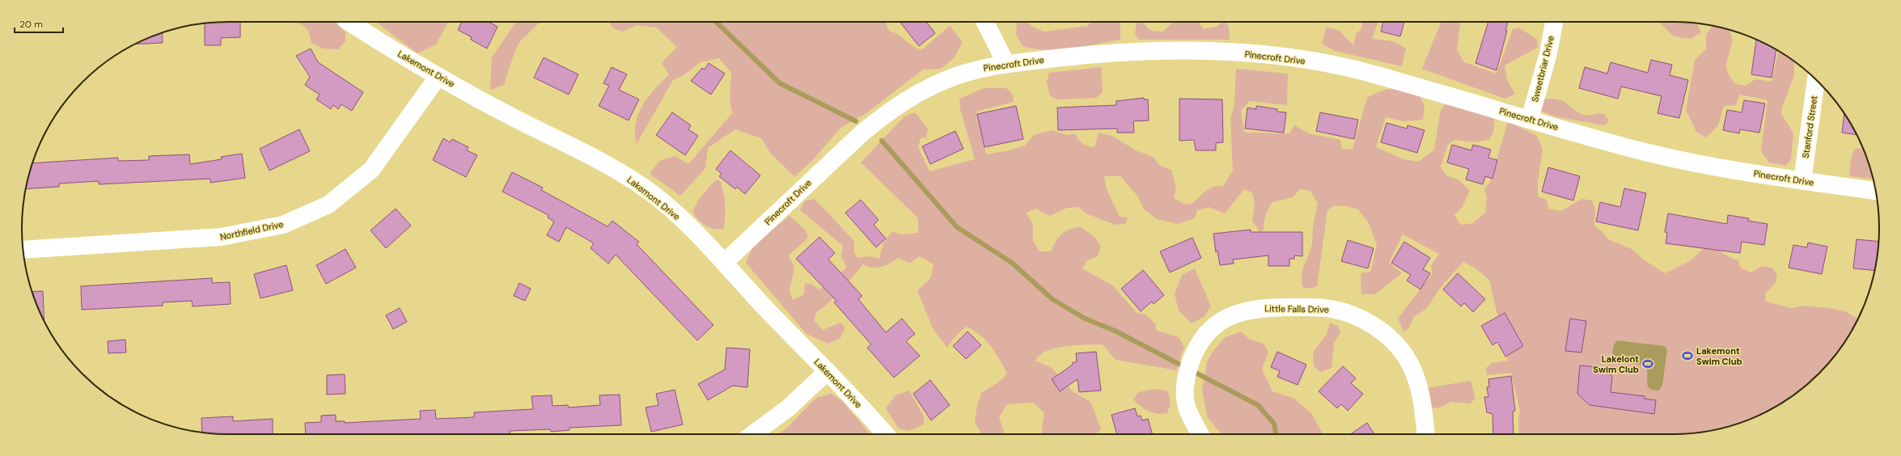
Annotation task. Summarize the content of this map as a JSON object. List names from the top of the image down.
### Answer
{
  "streets": {
    "street": [
      "Pinecroft Drive",
      "Lakemont Drive",
      "Sweetbriar Drive",
      "Stanford Street",
      "Northfield Drive",
      "Little Falls Drive"
    ]
  },
  "crossings": [
    ["Pinecroft Drive", "Lakemont Drive"],
    ["Pinecroft Drive", "Sweetbriar Drive"],
    ["Pinecroft Drive", "Stanford Street"],
    ["Lakemont Drive", "Northfield Drive"]
  ],
  "places": {
    "sports": ["Lakemont Swim Club", "Lakelont Swim Club"]
  },
  "scale_bar": "20 m"
}
